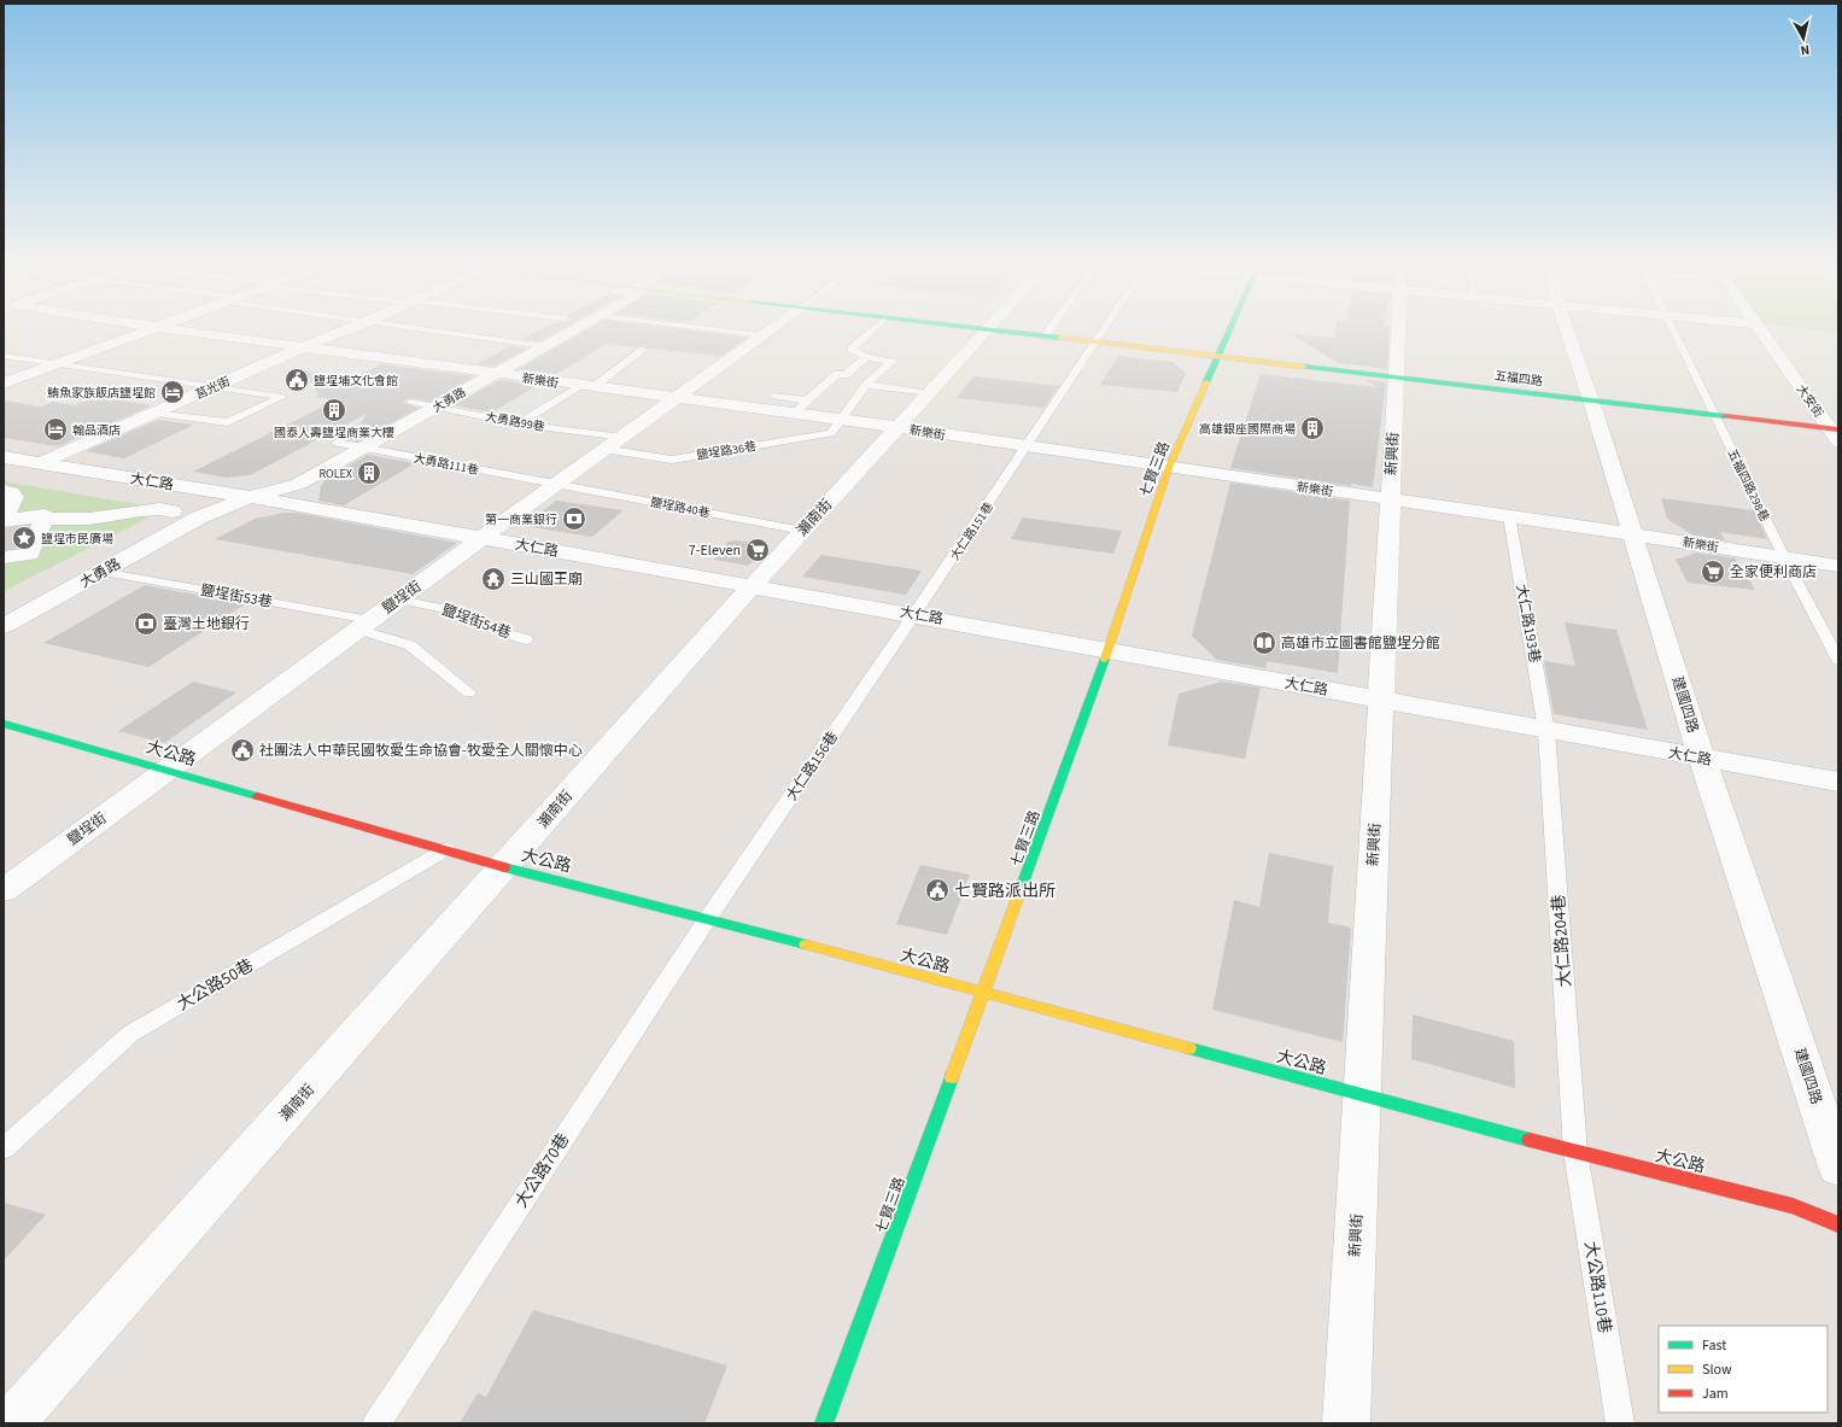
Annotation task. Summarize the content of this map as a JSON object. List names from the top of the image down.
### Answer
{
  "streets": {
    "street": [
      "五福四路",
      "新樂街",
      "莒光街",
      "大勇路",
      "大安街",
      "新興街",
      "七賢三路",
      "大仁路",
      "瀨南街",
      "鹽埕街",
      "建國四路",
      "大公路"
    ],
    "lane": [
      "大勇路99巷",
      "鹽埕路36巷",
      "大勇路111巷",
      "五福四路298巷",
      "鹽埕路40巷",
      "大仁路151巷",
      "鹽埕街53巷",
      "鹽埕街54巷",
      "大仁路193巷",
      "大仁路156巷",
      "大仁路204巷",
      "大公路50巷",
      "大公路70巷",
      "大公路110巷"
    ]
  },
  "crossings": [
    ["五福四路", "大安街"],
    ["五福四路", "新興街"],
    ["五福四路", "七賢三路"],
    ["五福四路", "五福四路298巷"],
    ["五福四路", "大仁路151巷"],
    ["五福四路", "建國四路"],
    ["新樂街", "莒光街"],
    ["新樂街", "大勇路"],
    ["新樂街", "鹽埕路36巷"],
    ["新樂街", "新興街"],
    ["新樂街", "七賢三路"],
    ["新樂街", "五福四路298巷"],
    ["新樂街", "瀨南街"],
    ["新樂街", "大仁路151巷"],
    ["新樂街", "鹽埕街"],
    ["新樂街", "大仁路193巷"],
    ["新樂街", "建國四路"],
    ["莒光街", "大仁路"],
    ["大勇路", "大勇路99巷"],
    ["大勇路", "大勇路111巷"],
    ["大勇路", "大仁路"],
    ["大勇路", "鹽埕街53巷"],
    ["大勇路99巷", "鹽埕街"],
    ["鹽埕路36巷", "鹽埕街"],
    ["新興街", "大仁路"],
    ["新興街", "大公路"],
    ["大勇路111巷", "鹽埕路40巷"],
    ["大勇路111巷", "鹽埕街"],
    ["七賢三路", "大仁路"],
    ["七賢三路", "大公路"],
    ["大仁路", "瀨南街"],
    ["大仁路", "大仁路151巷"],
    ["大仁路", "鹽埕街"],
    ["大仁路", "大仁路193巷"],
    ["大仁路", "建國四路"],
    ["大仁路", "大仁路156巷"],
    ["大仁路", "大仁路204巷"],
    ["鹽埕路40巷", "瀨南街"],
    ["鹽埕路40巷", "鹽埕街"],
    ["瀨南街", "大公路"],
    ["大仁路151巷", "大仁路156巷"],
    ["鹽埕街53巷", "鹽埕街"],
    ["鹽埕街", "鹽埕街54巷"],
    ["鹽埕街", "大公路"],
    ["大仁路193巷", "大仁路204巷"],
    ["大公路", "大仁路156巷"],
    ["大公路", "大仁路204巷"],
    ["大公路", "大公路50巷"],
    ["大公路", "大公路70巷"],
    ["大公路", "大公路110巷"],
    ["大仁路156巷", "大公路70巷"],
    ["大仁路204巷", "大公路110巷"]
  ],
  "places": {
    "public building": ["鹽埕埔文化會館", "社團法人中華民國牧愛生命協會-牧愛全人關懷中心", "七賢路派出所"],
    "hotel": ["鮪魚家族飯店鹽埕館", "翰品酒店"],
    "building": ["國泰人壽鹽埕商業大樓", "高雄銀座國際商場", "ROLEX"],
    "bank": ["第一商業銀行", "臺灣土地銀行"],
    "place": ["鹽埕市民廣場"],
    "supermarket": ["7-Eleven", "全家便利商店"],
    "temple": ["三山國王廟"],
    "library": ["高雄市立圖書館鹽埕分館"]
  },
  "legend": ["Fast", "Slow", "Jam"],
  "north": "bottom"
}
